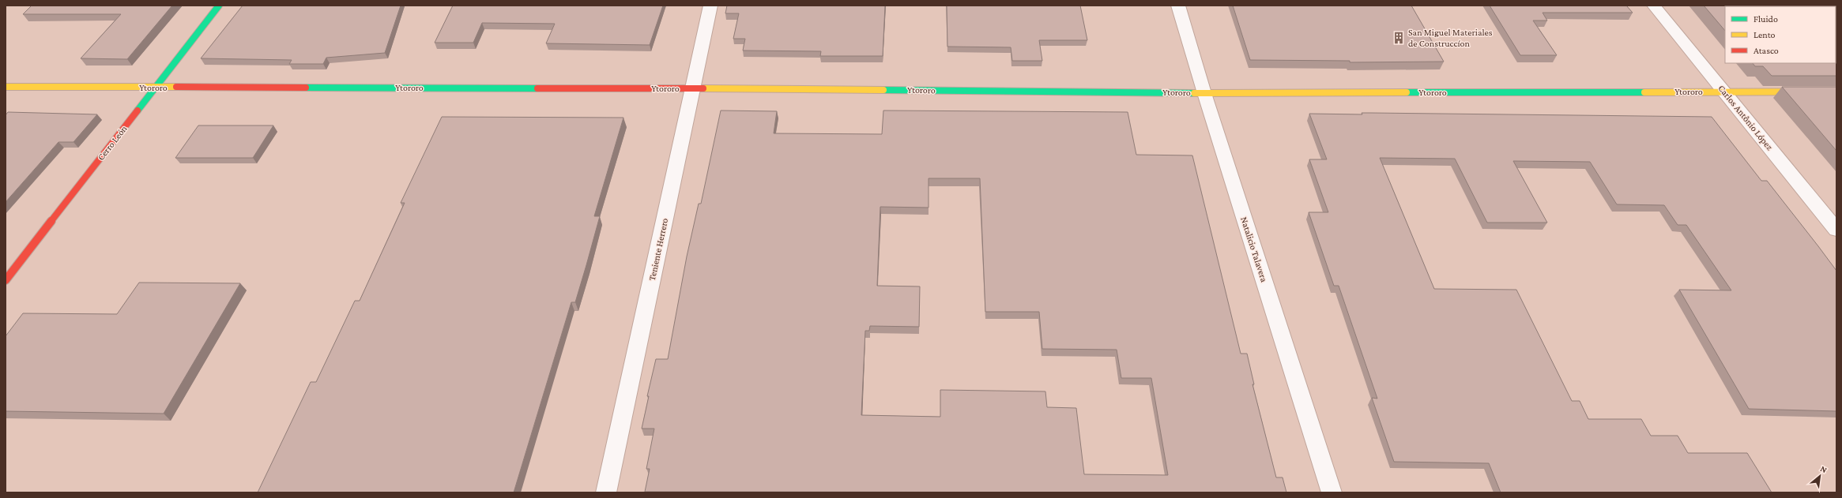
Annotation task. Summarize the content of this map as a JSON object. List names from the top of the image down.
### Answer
{
  "streets": {
    "street": [
      "Ytororo",
      "Carlos Antônio López",
      "Cerro León",
      "Teniente Herrero",
      "Natalicio Talavera"
    ]
  },
  "crossings": [
    ["Ytororo", "Carlos Antônio López"],
    ["Ytororo", "Cerro León"],
    ["Ytororo", "Teniente Herrero"],
    ["Ytororo", "Natalicio Talavera"]
  ],
  "places": {
    "building": ["San Miguel Materiales de Construccíon"]
  },
  "legend": ["Fluido", "Lento", "Atasco"],
  "north": "top right"
}
